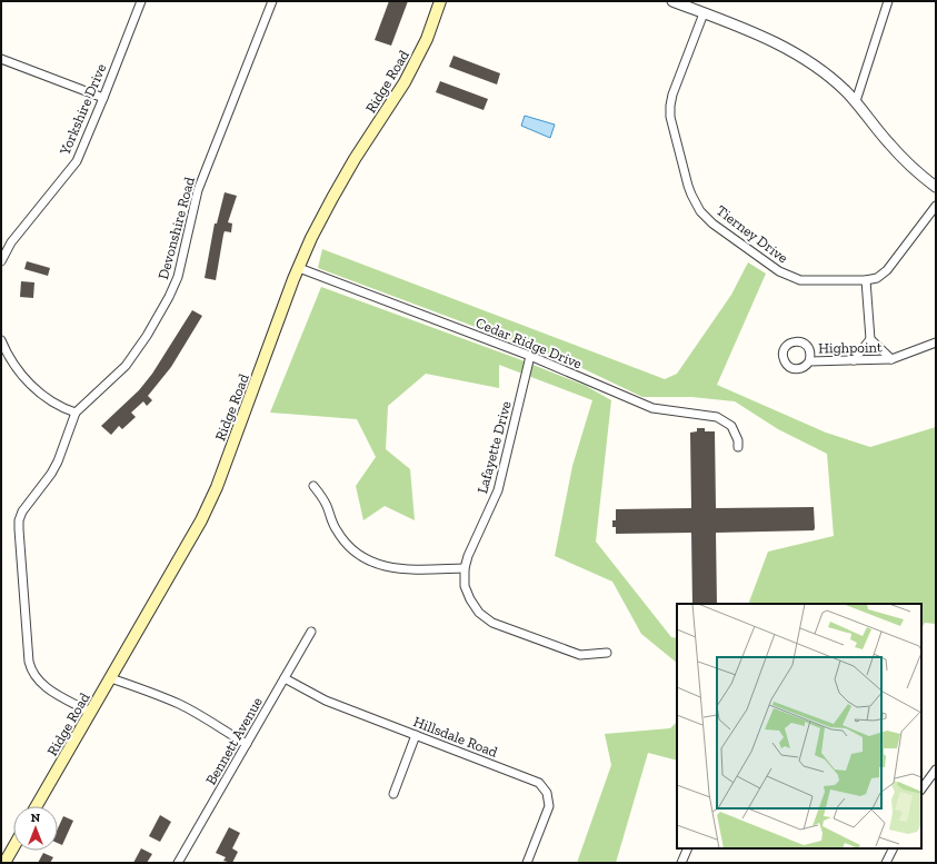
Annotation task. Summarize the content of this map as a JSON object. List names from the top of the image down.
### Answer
{
  "streets": {
    "main road": ["Ridge Road"],
    "street": [
      "Yorkshire Drive",
      "Devonshire Road",
      "Tierney Drive",
      "Cedar Ridge Drive",
      "Highpoint",
      "Lafayette Drive",
      "Hillsdale Road",
      "Bennett Avenue"
    ]
  },
  "crossings": [
    ["Ridge Road", "Cedar Ridge Drive"],
    ["Cedar Ridge Drive", "Lafayette Drive"],
    ["Hillsdale Road", "Bennett Avenue"]
  ],
  "north": "top"
}
